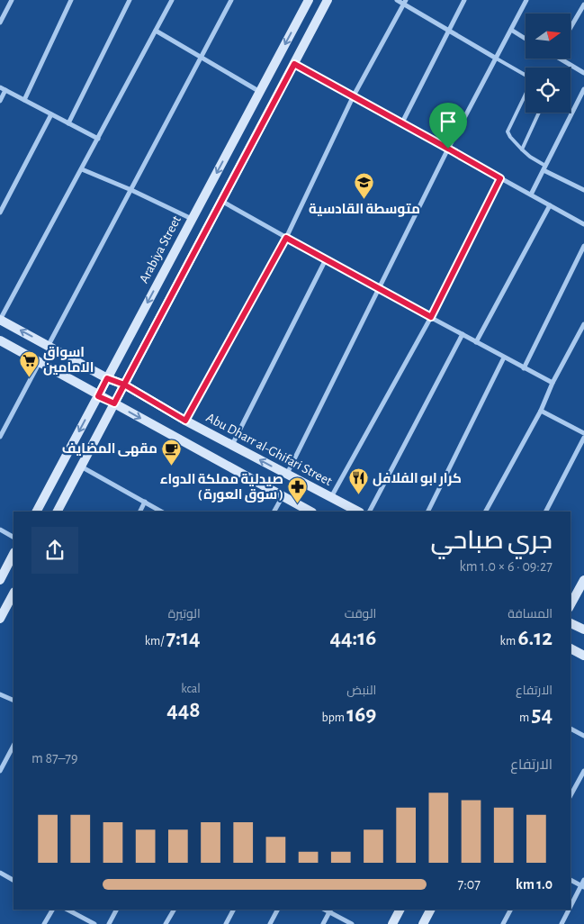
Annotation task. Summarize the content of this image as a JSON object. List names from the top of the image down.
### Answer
{
  "streets": {
    "main road": ["Arabiya Street", "Abu Dharr al-Ghifari Street"]
  },
  "crossings": [
    ["Arabiya Street", "Abu Dharr al-Ghifari Street"]
  ],
  "places": {
    "school or university": ["متوسطة القادسية"],
    "supermarket": ["اسواق الامامين"],
    "cafe": ["مقهى المضايف"],
    "restaurant": ["كرار ابو الفلافل"],
    "pharmacy": ["صيدلية مملكة الدواء ( سوق العورة )"]
  },
  "north": "right",
  "page": {
    "heading": ["جري صباحي", "09:27 · 6 × 1.0 km"],
    "stats": [
      ["المسافة", "6.12 km"],
      ["الوقت", "44:16"],
      ["الوتيرة", "7:14 /km"],
      ["الارتفاع", "54 m"],
      ["النبض", "169 bpm"],
      ["kcal", "448"]
    ],
    "chart": ["الارتفاع", "79–87 m"],
    "list": [
      {
        "name": "1.0 km",
        "note": "7:07"
      }
    ]
  }
}
